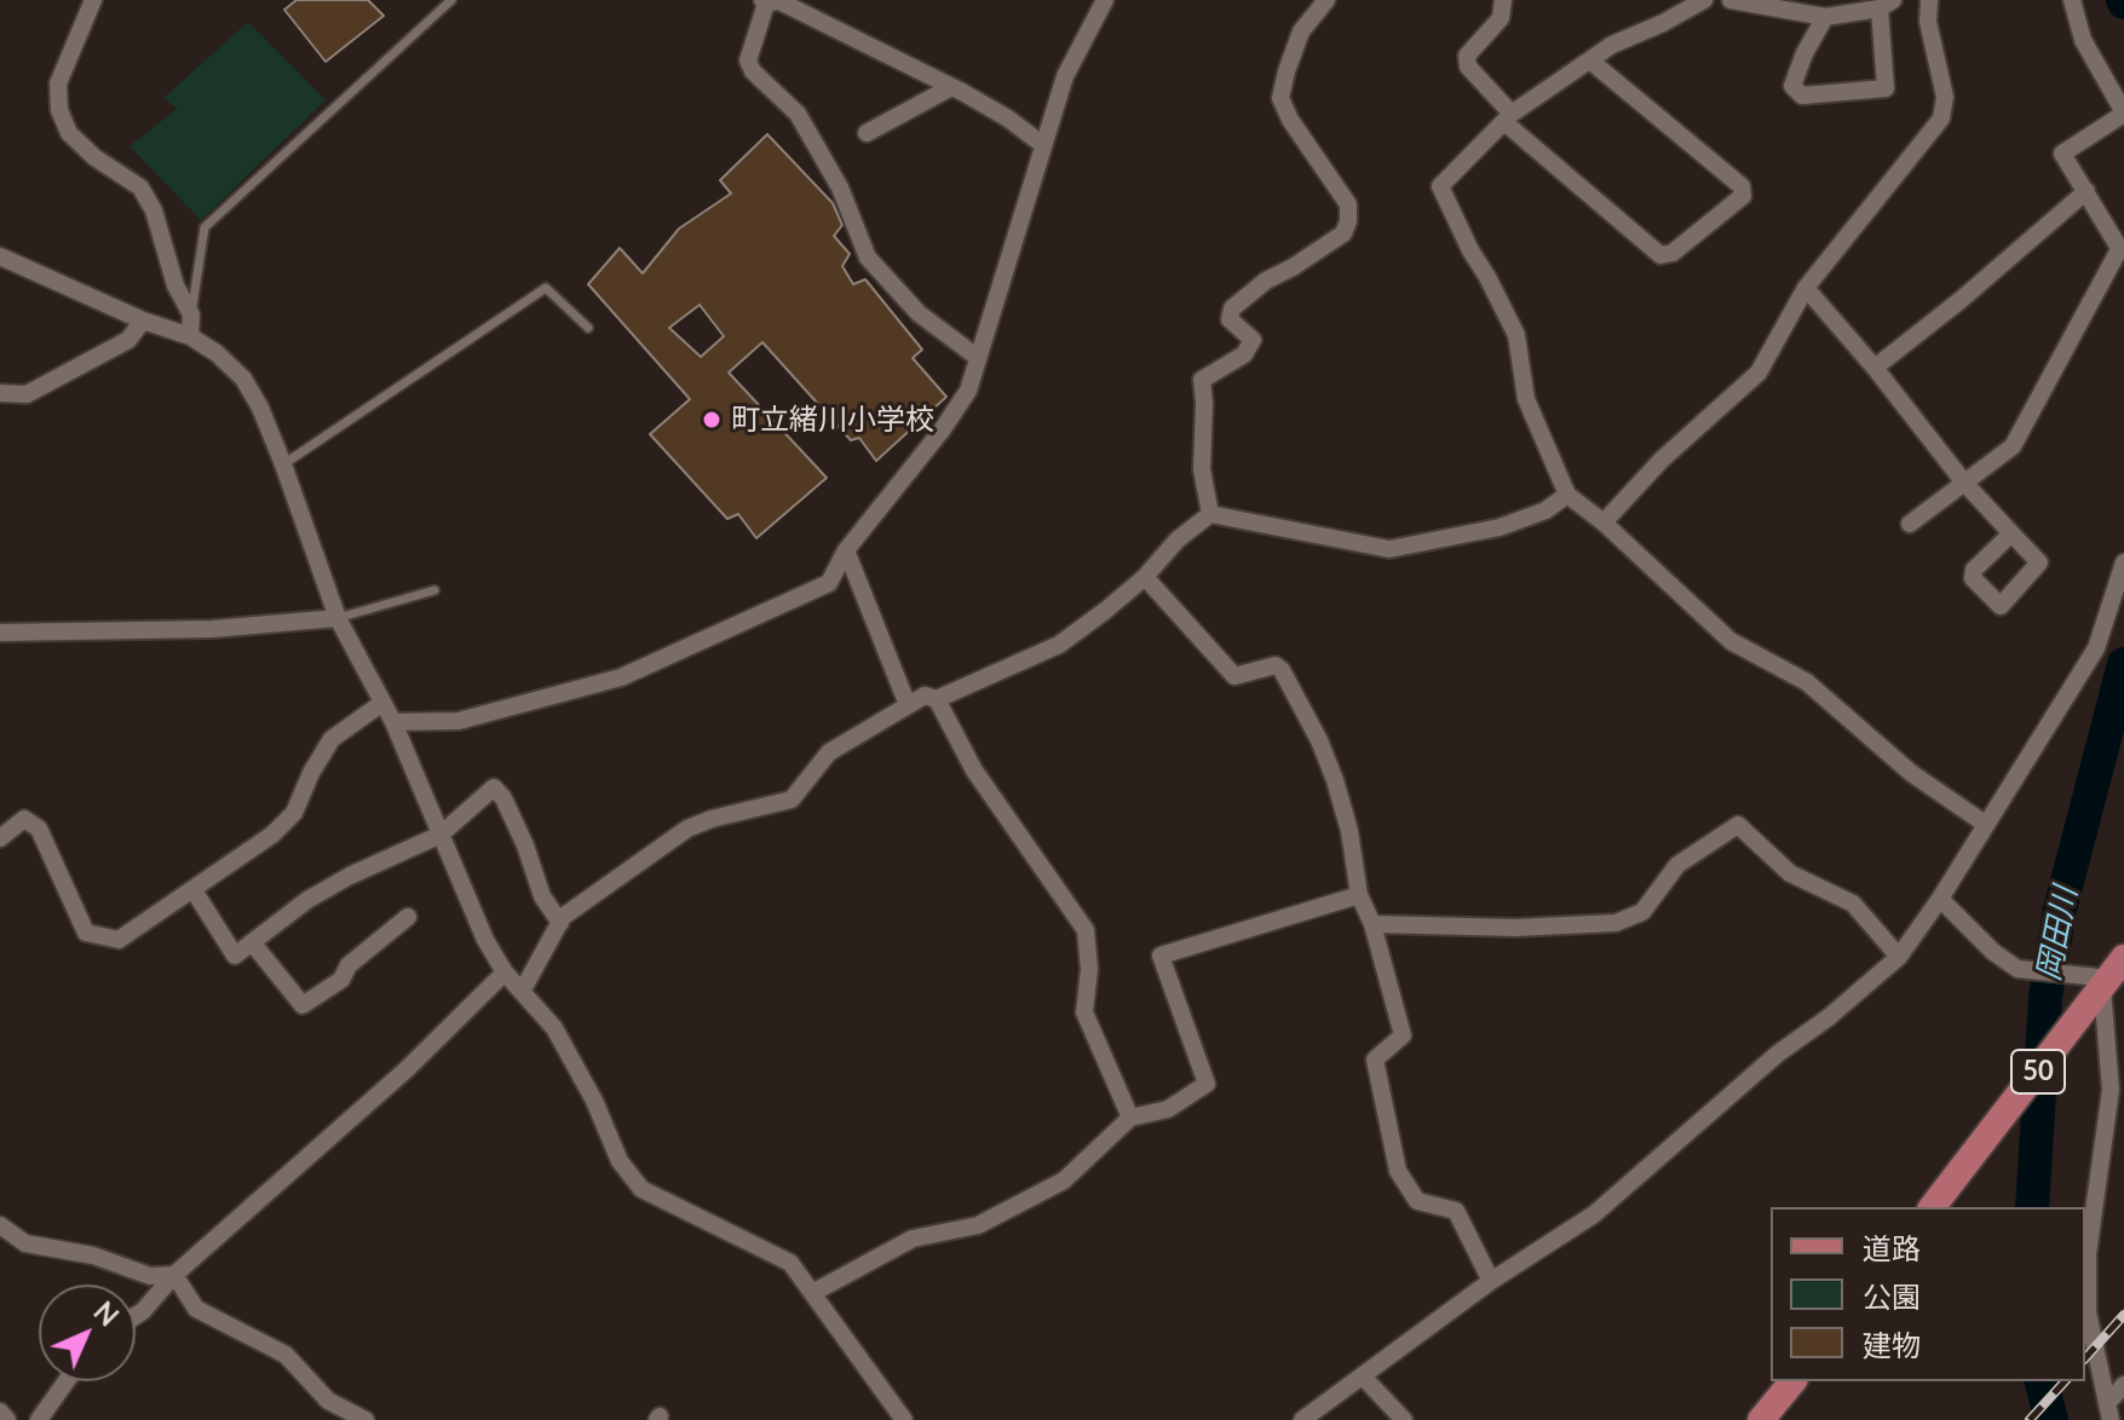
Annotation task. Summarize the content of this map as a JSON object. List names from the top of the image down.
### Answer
{
  "streets": {
    "main road": ["50"]
  },
  "water": ["岡田川"],
  "places": ["町立緒川小学校"],
  "legend": ["道路", "公園", "建物"],
  "north": "top right"
}
